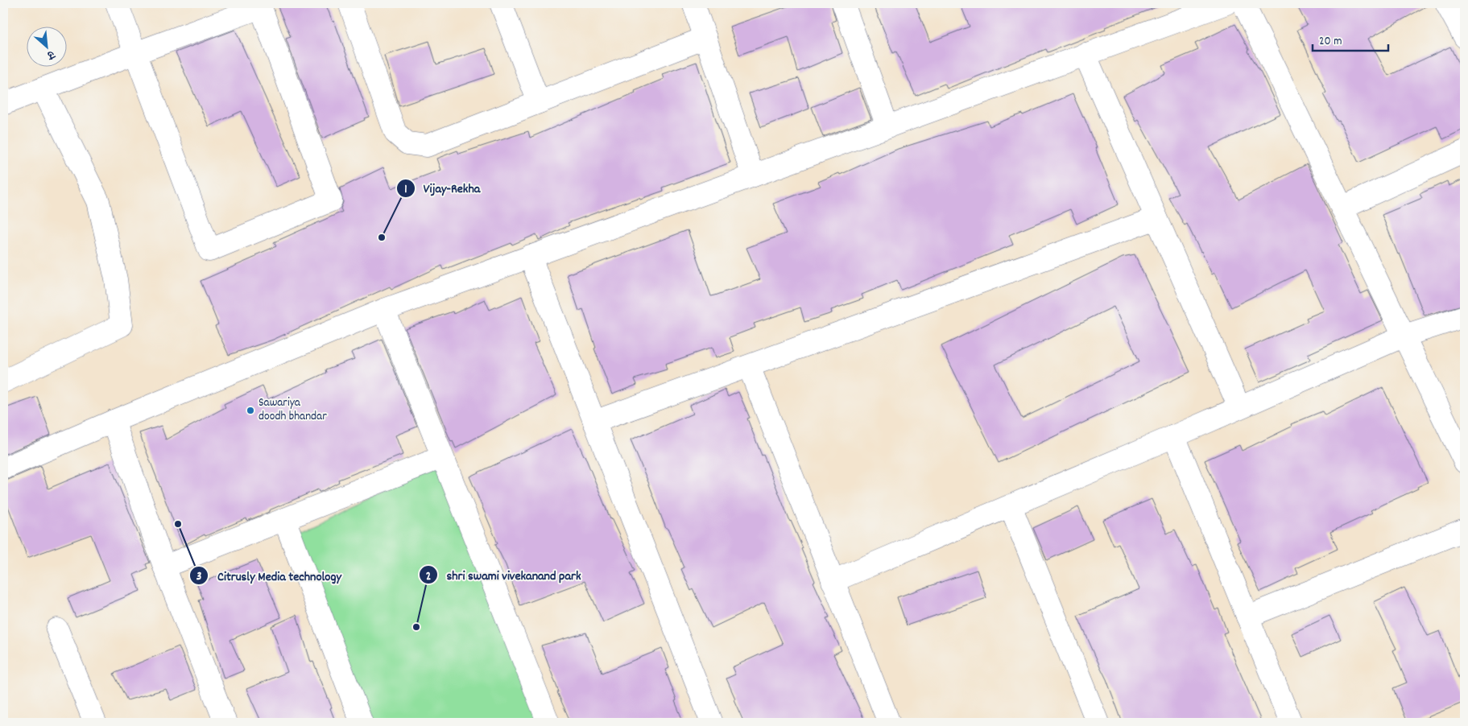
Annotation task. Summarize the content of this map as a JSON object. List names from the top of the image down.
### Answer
{
  "places": [
    "Vijay-Rekha",
    "Sawariya doodh bhandar",
    "Citrusly Media technology",
    "shri swami vivekanand park"
  ],
  "scale_bar": "20 m",
  "north": "bottom right"
}
